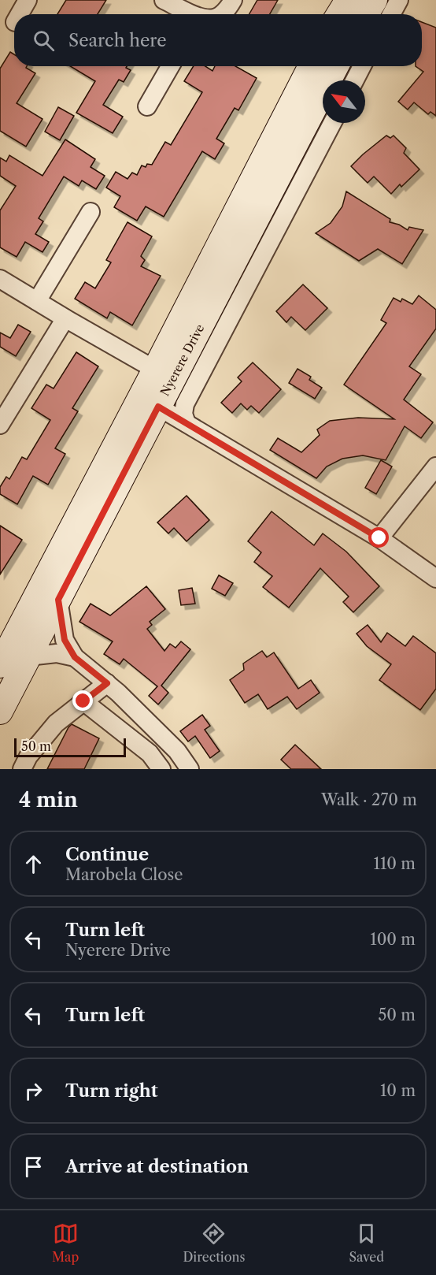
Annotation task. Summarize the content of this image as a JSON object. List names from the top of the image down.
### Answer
{
  "streets": {
    "main road": ["Nyerere Drive"]
  },
  "scale_bar": "50 m",
  "north": "top left",
  "page": {
    "search": "Search here",
    "scale": "50 m",
    "heading": ["4 min", "Walk · 270 m"],
    "list": [
      ["Continue", "Marobela Close", "110 m"],
      ["Turn left", "Nyerere Drive", "100 m"],
      ["Turn left", "50 m"],
      ["Turn right", "10 m"],
      "Arrive at destination"
    ],
    "nav": ["Map", "Directions", "Saved"]
  }
}
